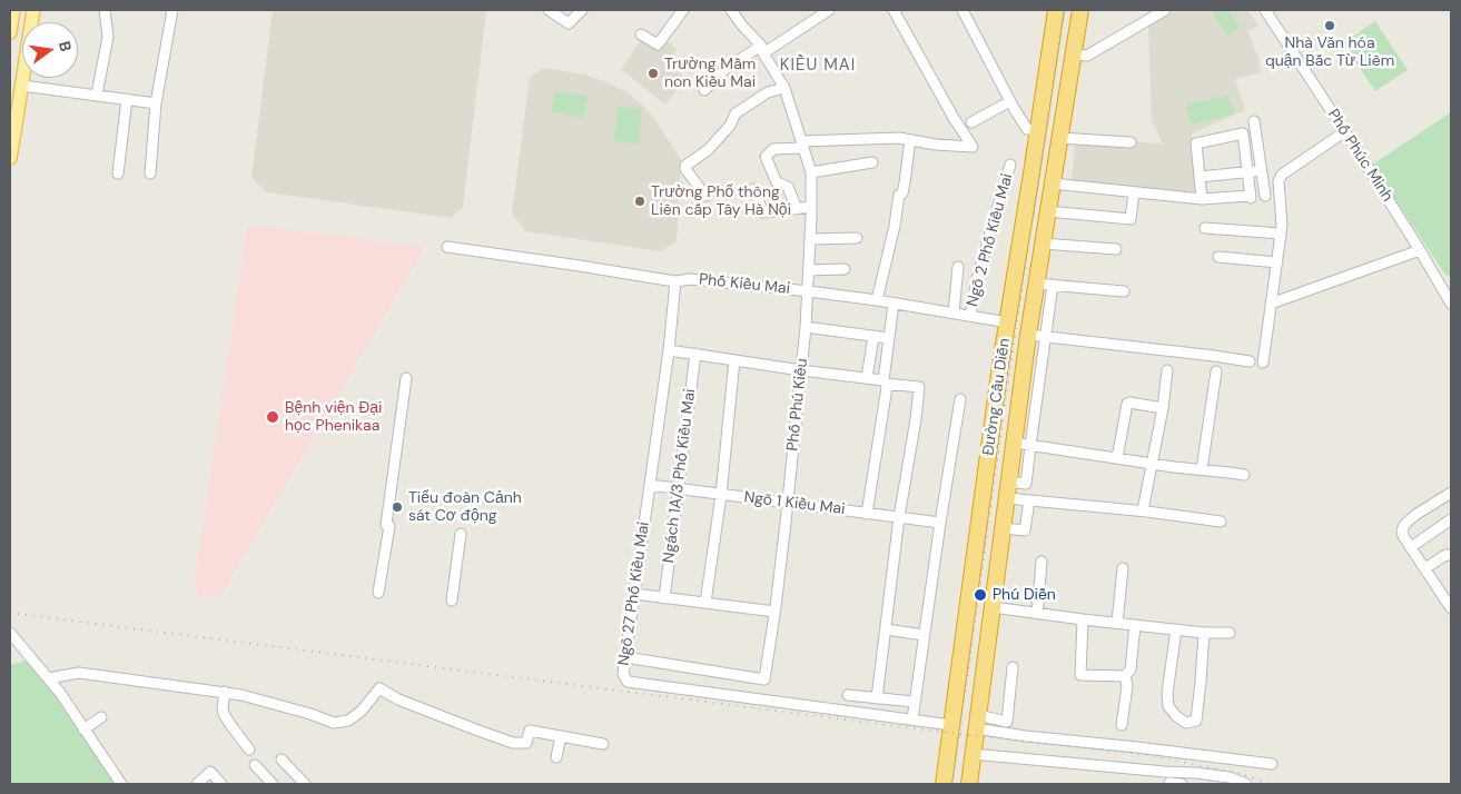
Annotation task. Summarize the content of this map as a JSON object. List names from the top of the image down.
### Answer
{
  "streets": {
    "highway": ["Đường Cầu Diễn"],
    "street": [
      "Phố Phúc Minh",
      "Ngõ 2 Phố Kiều Mai",
      "Phố Kiều Mai",
      "Phố Phú Kiều",
      "Ngách 1A/3 Phố Kiều Mai",
      "Ngõ 1 Kiều Mai",
      "Ngõ 27 Phố Kiều Mai"
    ]
  },
  "crossings": [
    ["Ngõ 2 Phố Kiều Mai", "Phố Kiều Mai"],
    ["Phố Kiều Mai", "Đường Cầu Diễn"],
    ["Phố Kiều Mai", "Phố Phú Kiều"],
    ["Phố Kiều Mai", "Ngõ 27 Phố Kiều Mai"],
    ["Đường Cầu Diễn", "Ngõ 27 Phố Kiều Mai"],
    ["Phố Phú Kiều", "Ngõ 1 Kiều Mai"],
    ["Phố Phú Kiều", "Ngõ 27 Phố Kiều Mai"],
    ["Ngách 1A/3 Phố Kiều Mai", "Ngõ 1 Kiều Mai"],
    ["Ngõ 1 Kiều Mai", "Ngõ 27 Phố Kiều Mai"]
  ],
  "districts": ["KIỀU MAI"],
  "places": [
    "Nhà Văn hóa quận Bắc Từ Liêm",
    "Trường Mầm non Kiều Mai",
    "Trường Phổ thông Liên cấp Tây Hà Nội",
    "Bệnh viện Đại học Phenikaa",
    "Tiểu đoàn Cảnh sát Cơ động",
    "Phú Diễn"
  ],
  "north": "right"
}
